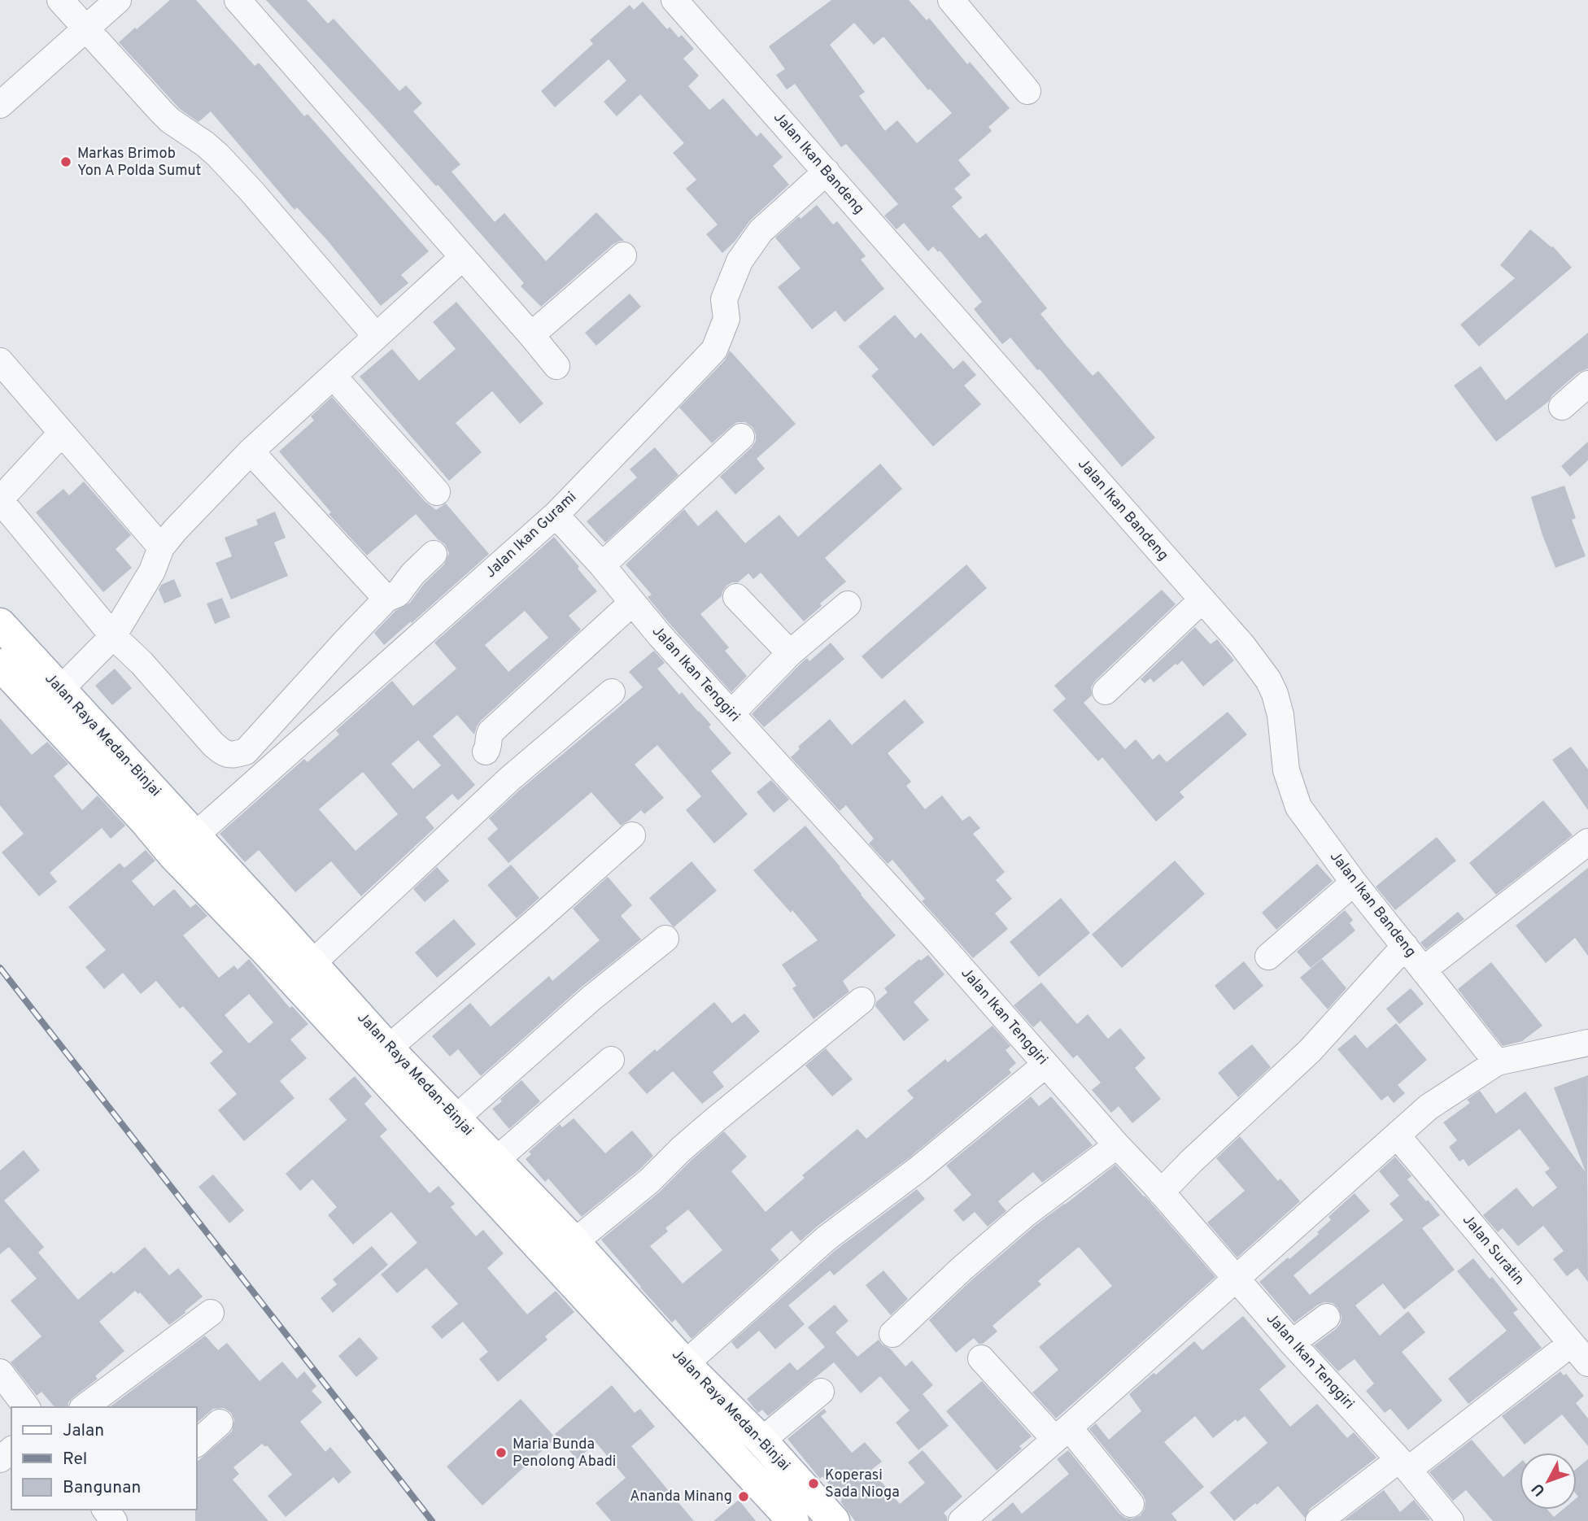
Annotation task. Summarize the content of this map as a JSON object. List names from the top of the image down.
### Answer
{
  "streets": {
    "main road": ["Jalan Raya Medan-Binjai"],
    "street": [
      "Jalan Ikan Bandeng",
      "Jalan Ikan Gurami",
      "Jalan Ikan Tenggiri",
      "Jalan Suratin"
    ]
  },
  "crossings": [
    ["Jalan Ikan Bandeng", "Jalan Ikan Gurami"],
    ["Jalan Ikan Gurami", "Jalan Ikan Tenggiri"],
    ["Jalan Ikan Gurami", "Jalan Raya Medan-Binjai"]
  ],
  "places": [
    "Markas Brimob Yon A Polda Sumut",
    "Maria Bunda Penolong Abadi",
    "Koperasi Sada Nioga",
    "Ananda Minang"
  ],
  "legend": ["Jalan", "Rel", "Bangunan"],
  "north": "bottom left"
}
